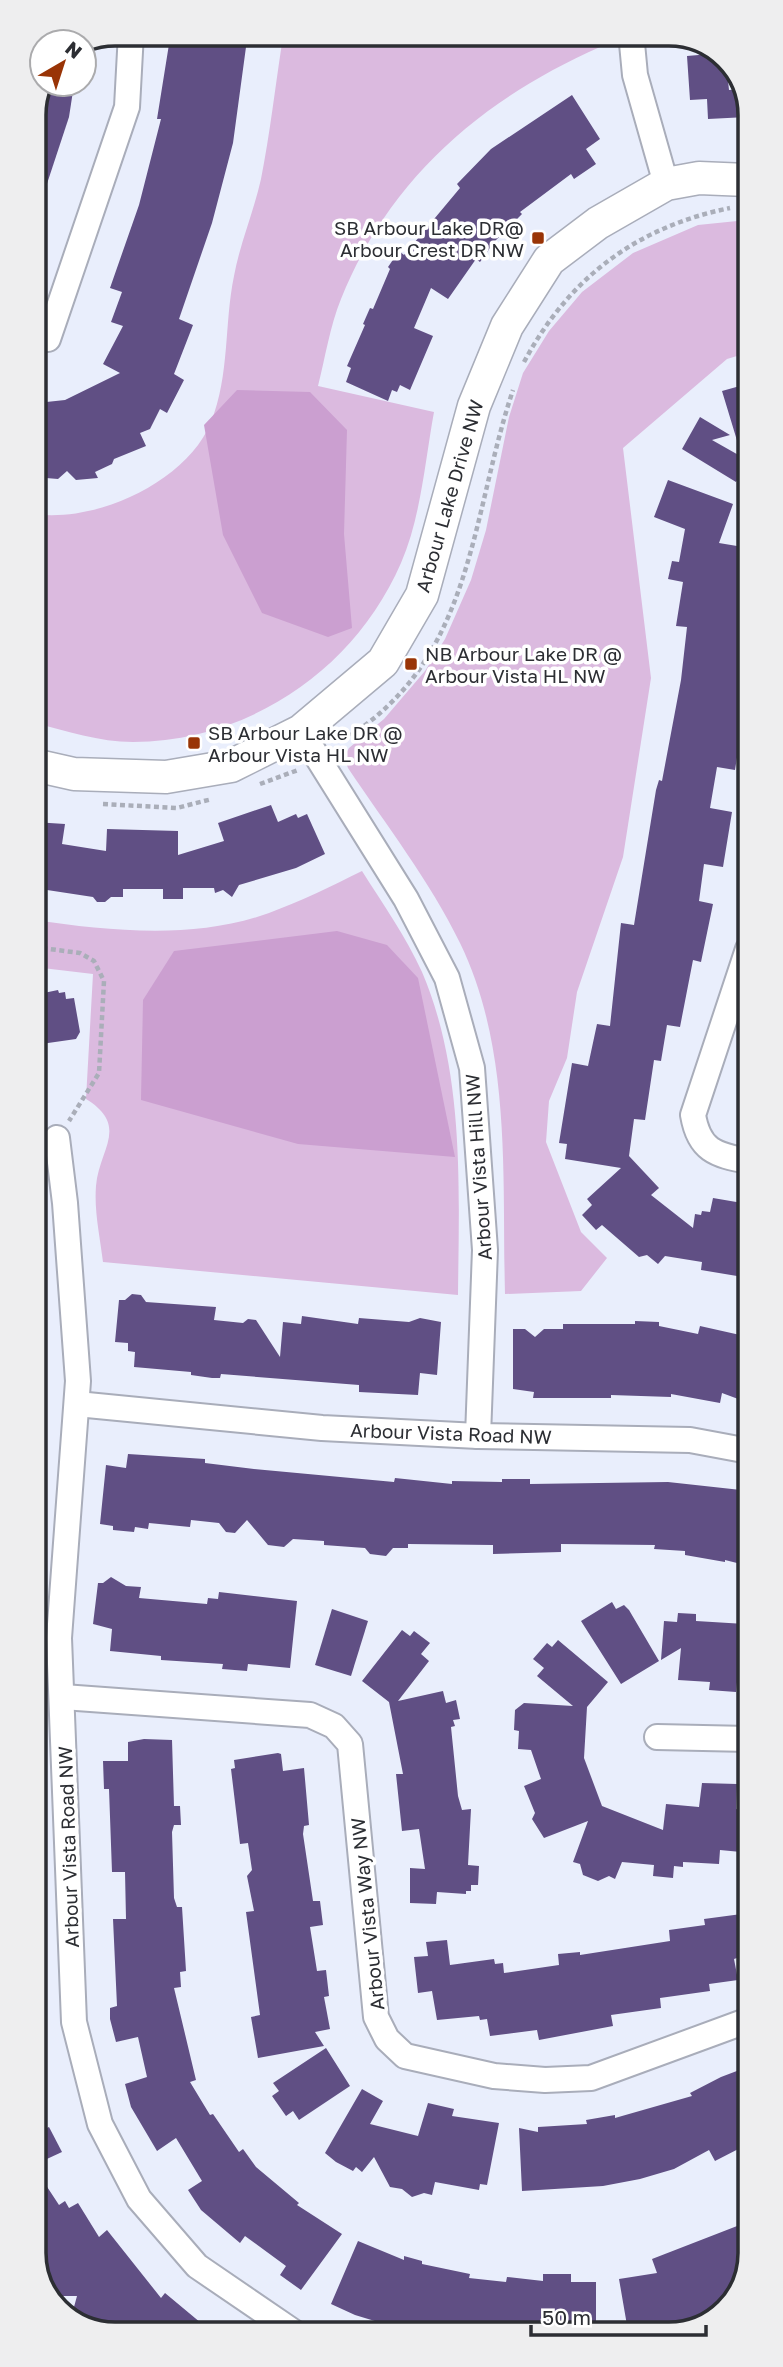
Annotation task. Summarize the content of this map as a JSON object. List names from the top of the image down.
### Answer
{
  "streets": {
    "street": [
      "Arbour Lake Drive NW",
      "Arbour Vista Hill NW",
      "Arbour Vista Road NW",
      "Arbour Vista Way NW"
    ]
  },
  "crossings": [
    ["Arbour Lake Drive NW", "Arbour Vista Hill NW"],
    ["Arbour Vista Hill NW", "Arbour Vista Road NW"],
    ["Arbour Vista Road NW", "Arbour Vista Way NW"]
  ],
  "places": {
    "transit": ["SB Arbour Lake DR@ Arbour Crest DR NW", "NB Arbour Lake DR @ Arbour Vista HL NW", "SB Arbour Lake DR @ Arbour Vista HL NW"]
  },
  "scale_bar": "50 m",
  "north": "top right"
}
